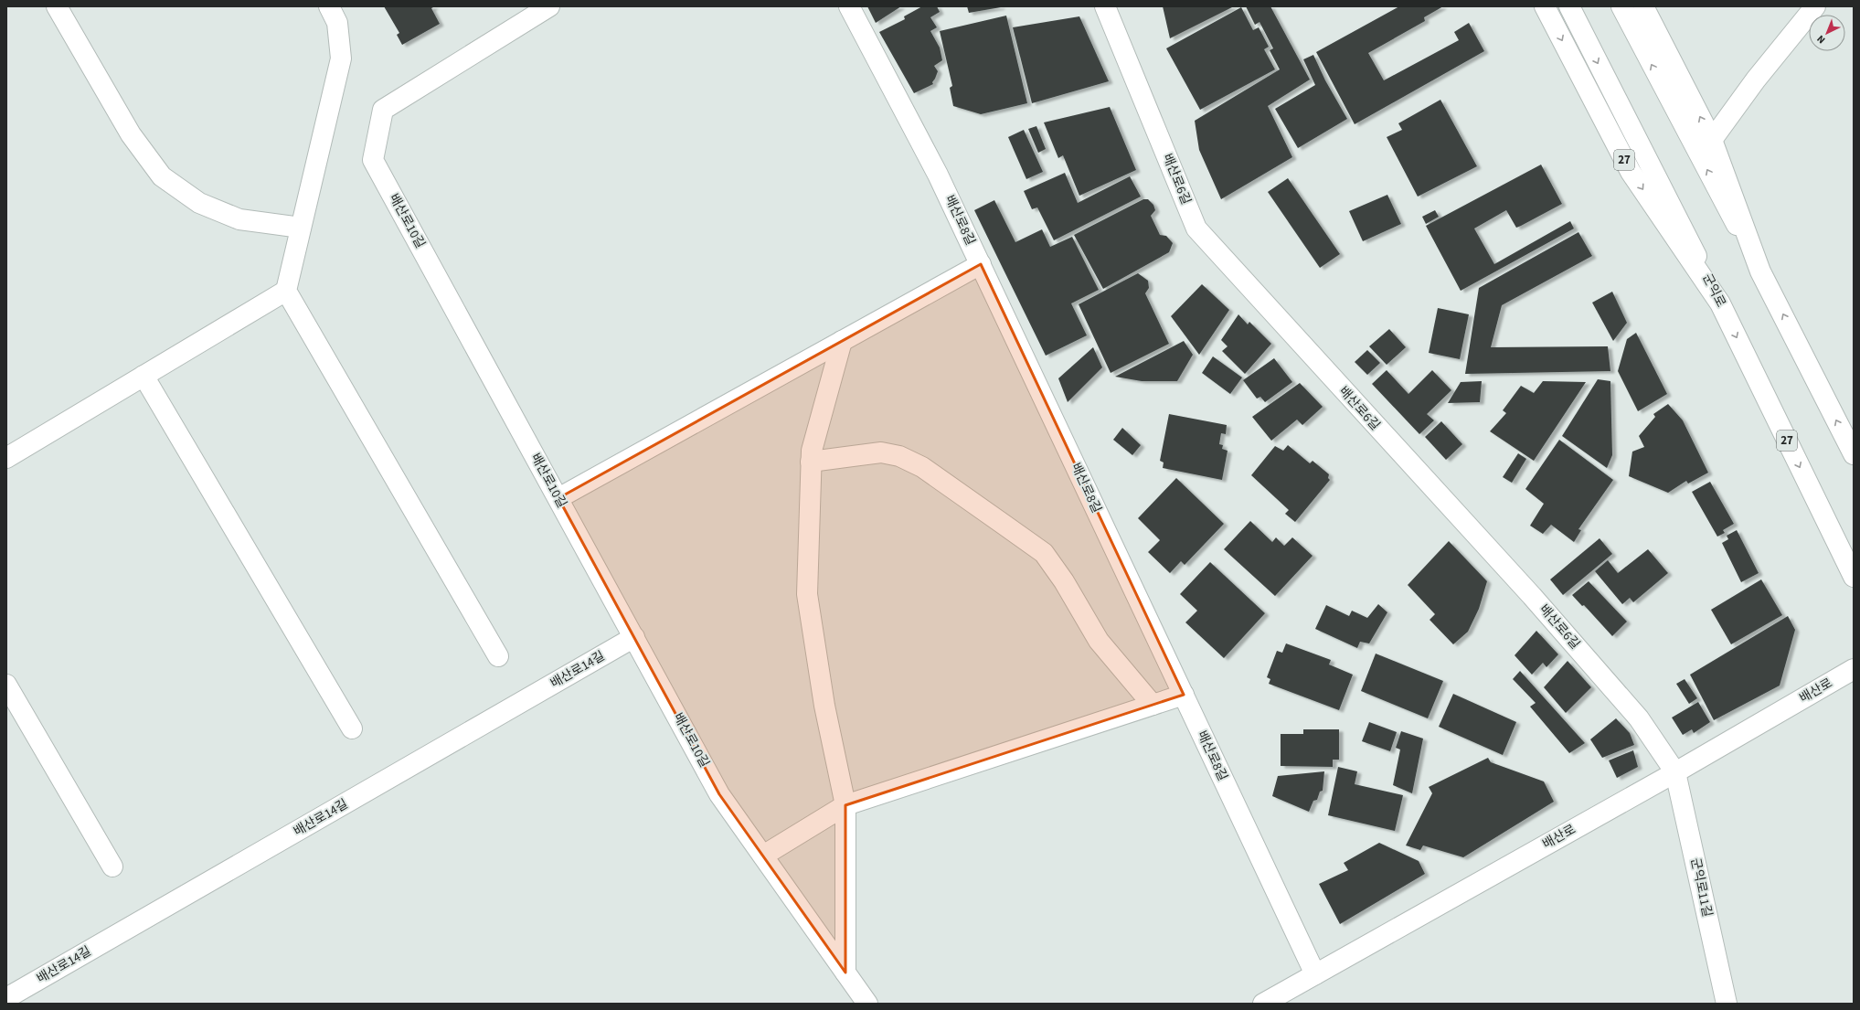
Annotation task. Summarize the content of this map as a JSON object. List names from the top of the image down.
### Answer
{
  "streets": {
    "street": [
      "27",
      "배산로6길",
      "배산로8길",
      "배산로10길",
      "군익로",
      "배산로14길",
      "배산로",
      "군익로11길"
    ]
  },
  "crossings": [
    ["27", "군익로"],
    ["배산로6길", "배산로"],
    ["배산로6길", "군익로11길"],
    ["배산로8길", "배산로"],
    ["배산로10길", "배산로14길"],
    ["배산로", "군익로11길"]
  ],
  "north": "bottom left"
}
